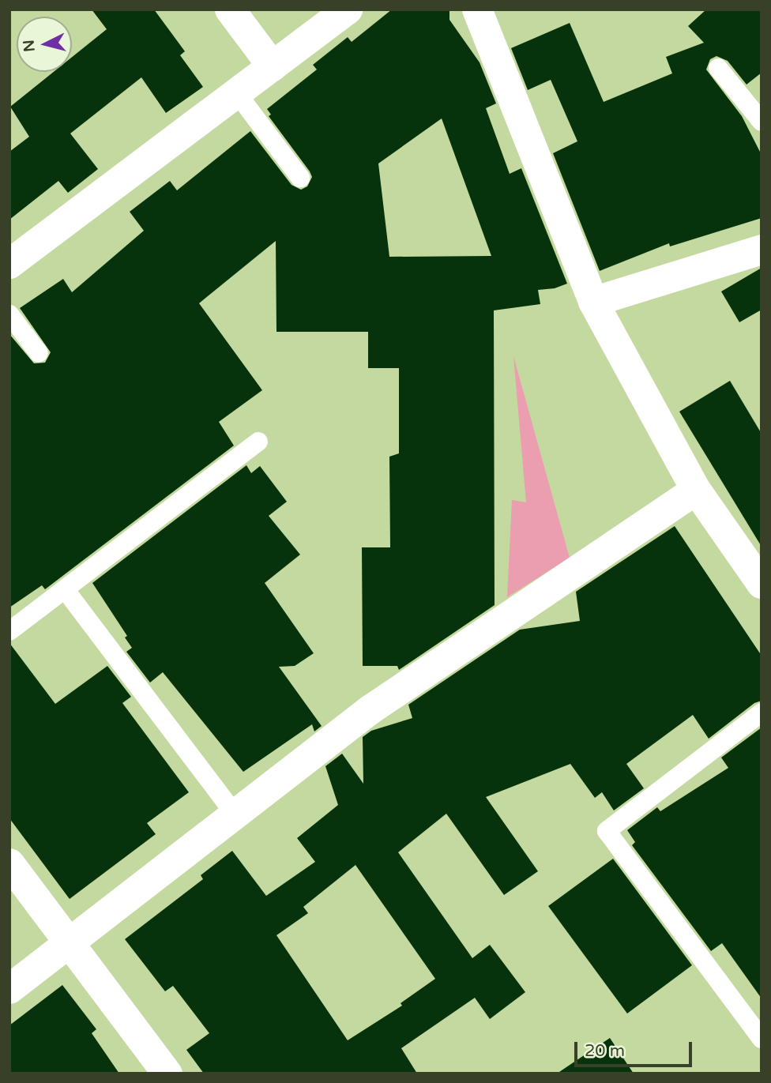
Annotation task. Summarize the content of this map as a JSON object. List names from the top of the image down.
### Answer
{
  "scale_bar": "20 m",
  "north": "left"
}
